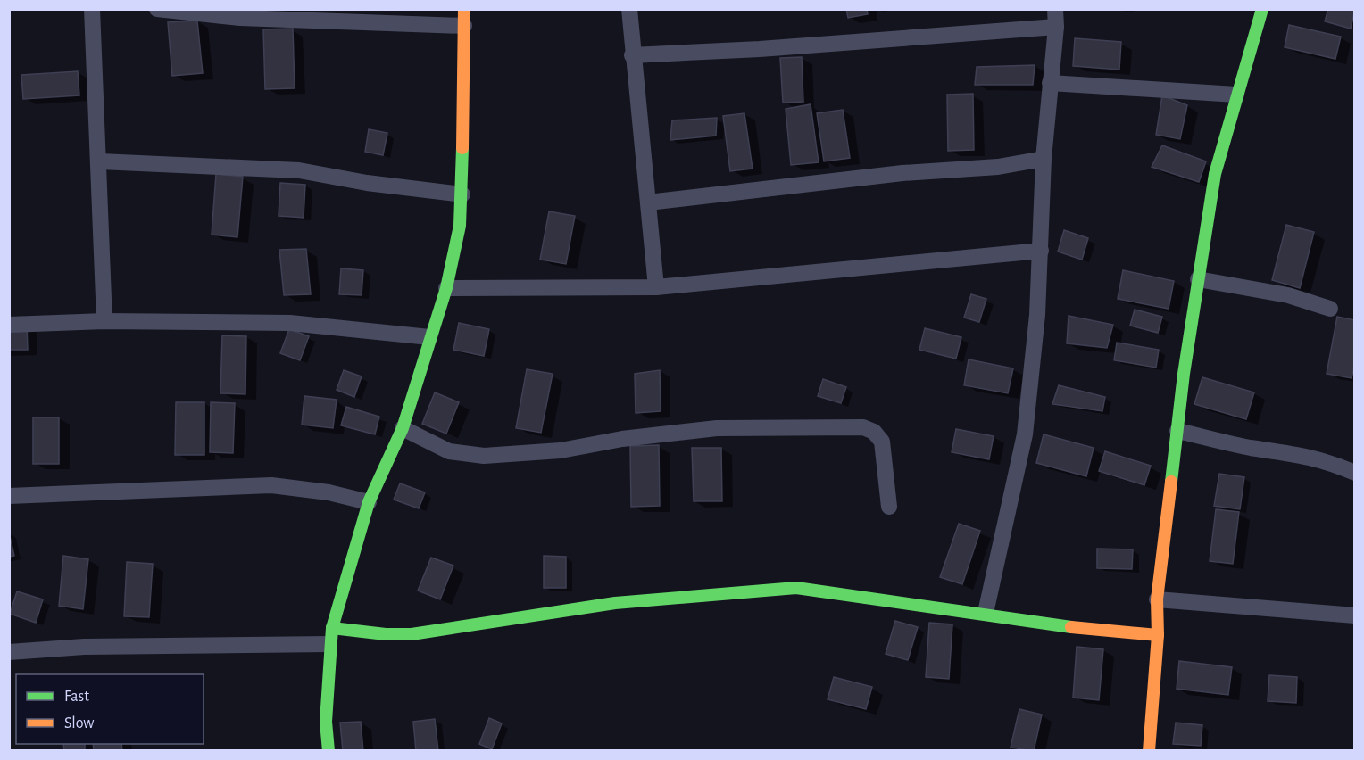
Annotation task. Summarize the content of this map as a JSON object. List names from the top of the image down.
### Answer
{
  "legend": ["Fast", "Slow"]
}
